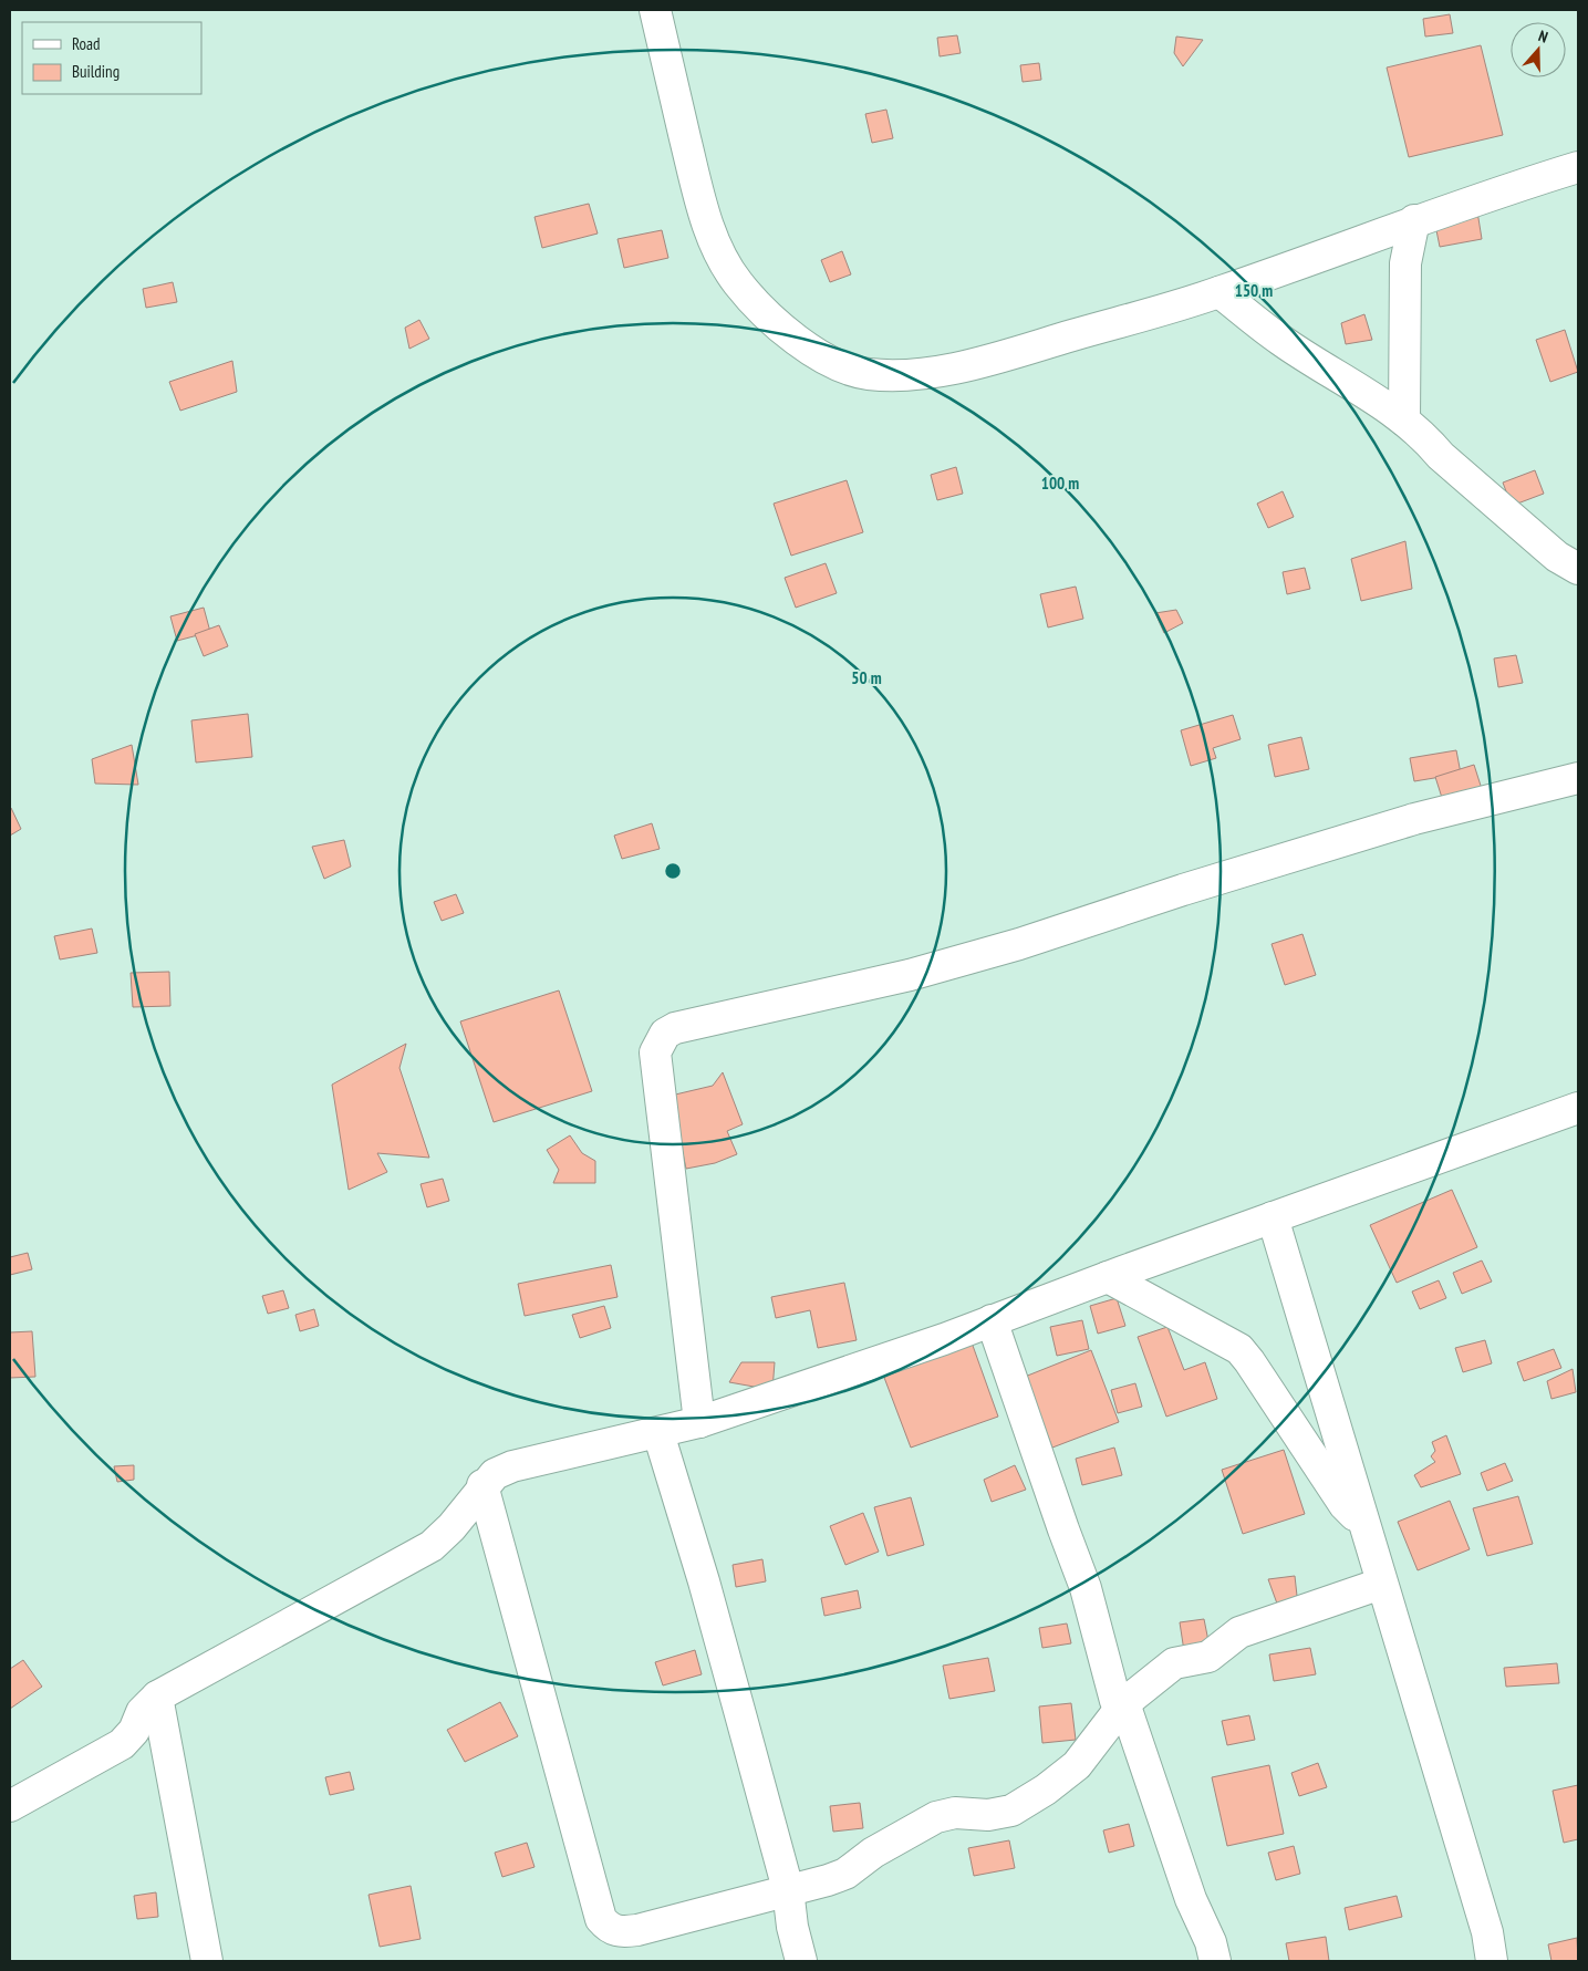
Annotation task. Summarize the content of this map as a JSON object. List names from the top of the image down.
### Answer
{
  "legend": ["Road", "Building"],
  "north": "top",
  "rings": ["150 m", "100 m", "50 m"]
}
